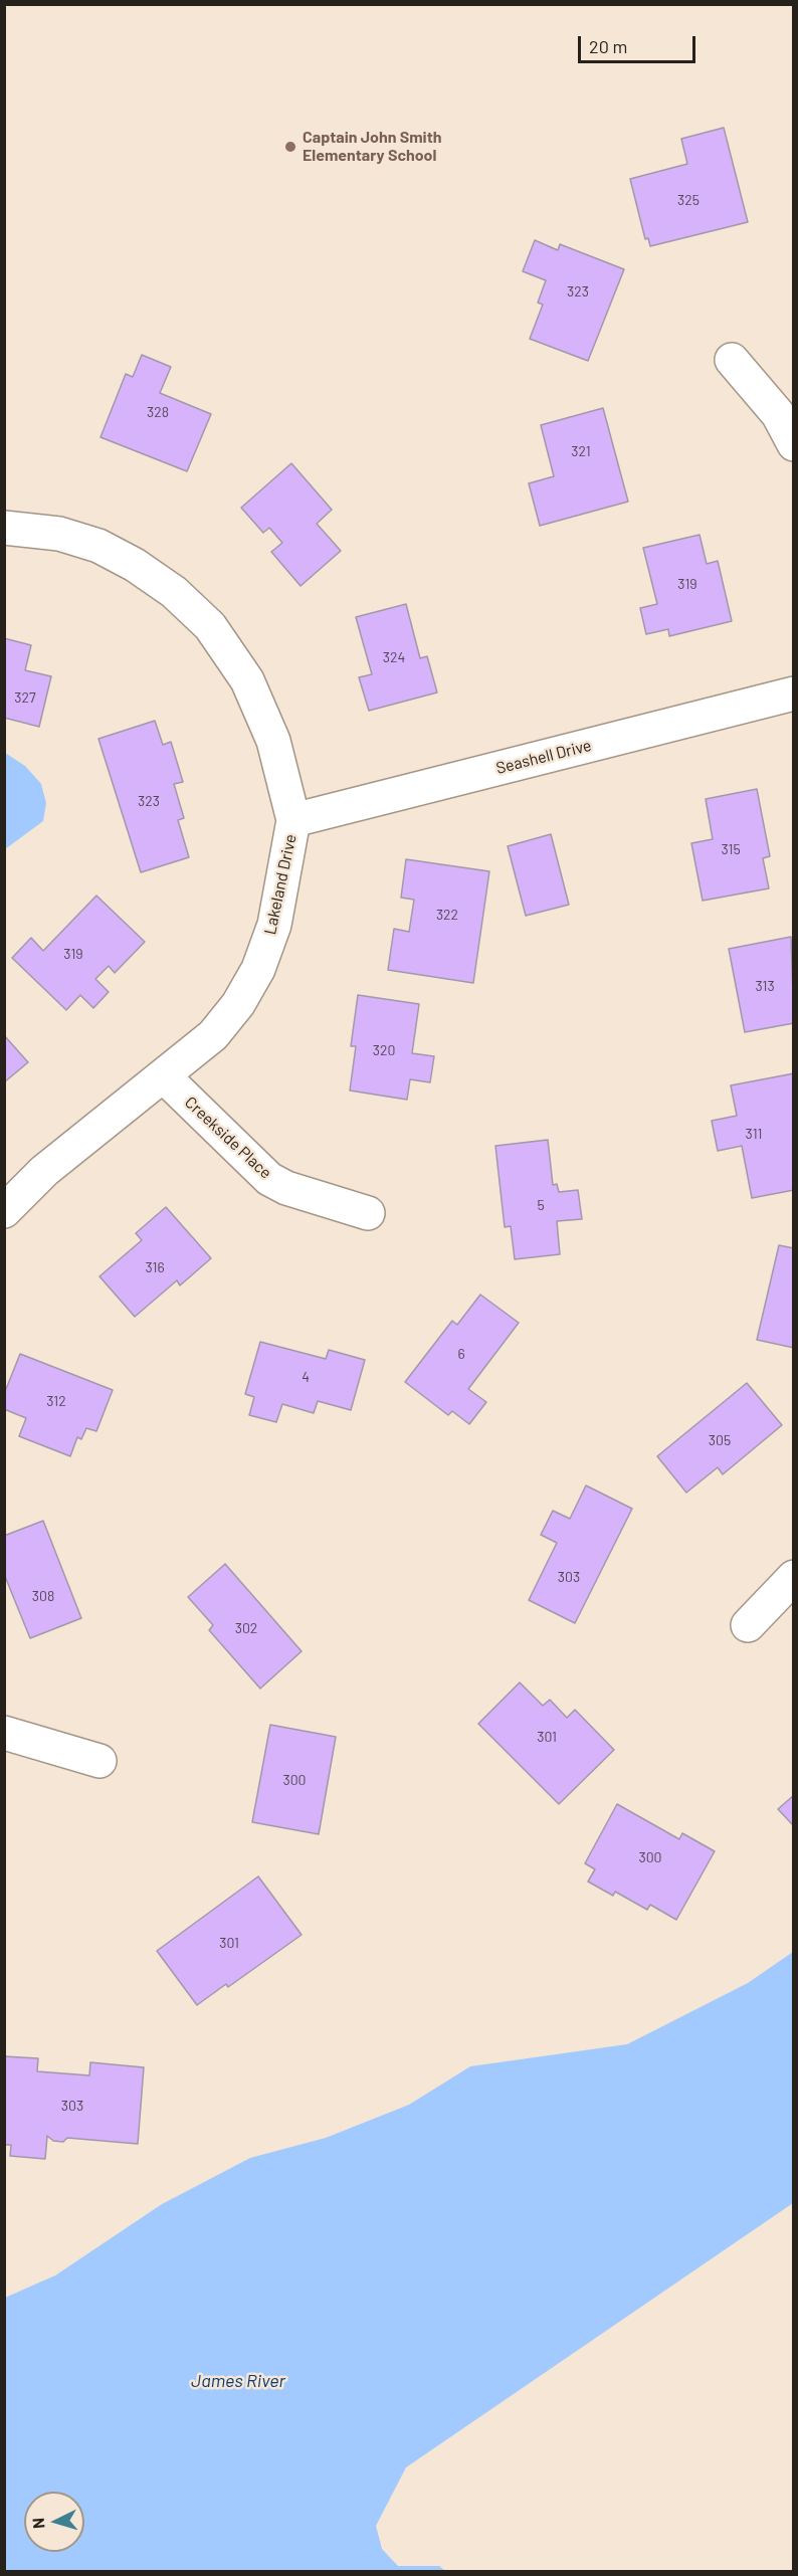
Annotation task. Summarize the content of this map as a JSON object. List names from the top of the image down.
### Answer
{
  "streets": {
    "street": ["Seashell Drive", "Lakeland Drive", "Creekside Place"]
  },
  "crossings": [
    ["Seashell Drive", "Lakeland Drive"],
    ["Lakeland Drive", "Creekside Place"]
  ],
  "water": ["James River"],
  "places": ["Captain John Smith Elementary School"],
  "house_numbers": [
    "325",
    "323",
    "328",
    "321",
    "319",
    "324",
    "327",
    "323",
    "315",
    "322",
    "319",
    "313",
    "320",
    "311",
    "5",
    "316",
    "6",
    "4",
    "312",
    "305",
    "303",
    "308",
    "302",
    "301",
    "300",
    "300",
    "301",
    "303"
  ],
  "scale_bar": "20 m",
  "north": "left"
}
